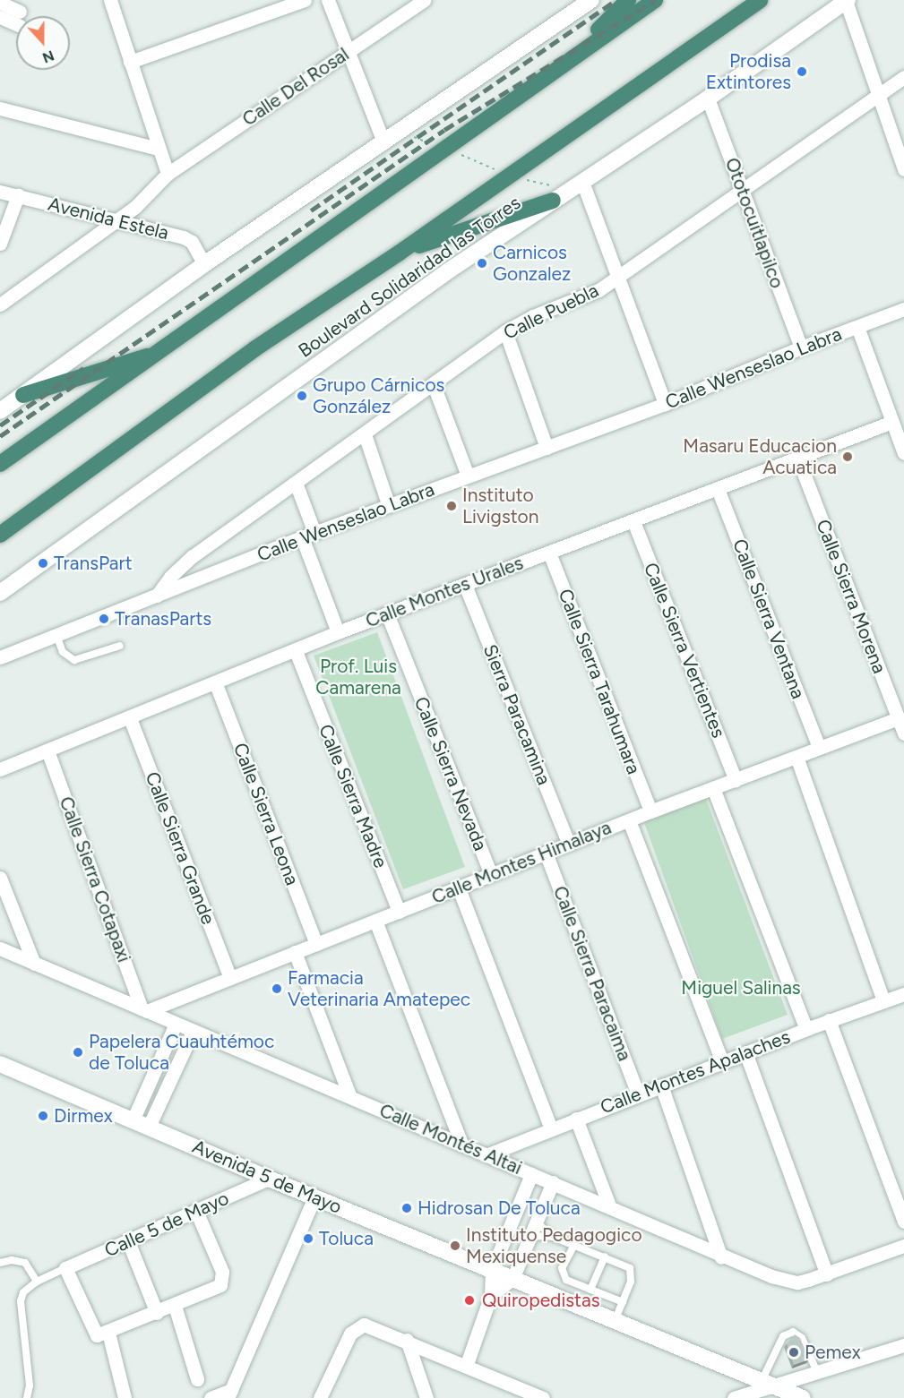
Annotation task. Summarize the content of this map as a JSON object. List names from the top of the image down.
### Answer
{
  "streets": {
    "highway": ["Boulevard Solidaridad las Torres"],
    "main road": ["Avenida 5 de Mayo"],
    "street": [
      "Calle Del Rosal",
      "Avenida Estela",
      "Ototocuitlapilco",
      "Calle Puebla",
      "Calle Wenseslao Labra",
      "Calle Montes Urales",
      "Calle Sierra Morena",
      "Calle Sierra Ventana",
      "Calle Sierra Vertientes",
      "Calle Sierra Tarahumara",
      "Sierra Paracamina",
      "Calle Sierra Nevada",
      "Calle Sierra Madre",
      "Calle Sierra Leona",
      "Calle Sierra Grande",
      "Calle Montes Himalaya",
      "Calle Sierra Cotapaxi",
      "Calle Sierra Paracaima",
      "Calle Montes Apalaches",
      "Calle Montés Altai",
      "Calle 5 de Mayo"
    ]
  },
  "crossings": [
    ["Calle Del Rosal", "Avenida Estela"],
    ["Ototocuitlapilco", "Boulevard Solidaridad las Torres"],
    ["Ototocuitlapilco", "Calle Puebla"],
    ["Ototocuitlapilco", "Calle Wenseslao Labra"],
    ["Calle Puebla", "Calle Wenseslao Labra"],
    ["Calle Montes Urales", "Calle Sierra Morena"],
    ["Calle Montes Urales", "Calle Sierra Ventana"],
    ["Calle Montes Urales", "Calle Sierra Vertientes"],
    ["Calle Montes Urales", "Calle Sierra Tarahumara"],
    ["Calle Montes Urales", "Sierra Paracamina"],
    ["Calle Montes Urales", "Calle Sierra Nevada"],
    ["Calle Montes Urales", "Calle Sierra Madre"],
    ["Calle Montes Urales", "Calle Sierra Leona"],
    ["Calle Montes Urales", "Calle Sierra Grande"],
    ["Calle Montes Urales", "Calle Sierra Cotapaxi"],
    ["Calle Sierra Morena", "Calle Montes Himalaya"],
    ["Calle Sierra Ventana", "Calle Montes Himalaya"],
    ["Calle Sierra Vertientes", "Calle Montes Himalaya"],
    ["Calle Sierra Tarahumara", "Calle Montes Himalaya"],
    ["Sierra Paracamina", "Calle Montes Himalaya"],
    ["Calle Sierra Nevada", "Calle Montes Himalaya"],
    ["Calle Sierra Madre", "Calle Montes Himalaya"],
    ["Calle Sierra Leona", "Calle Montes Himalaya"],
    ["Calle Sierra Grande", "Calle Montes Himalaya"],
    ["Calle Montes Himalaya", "Calle Sierra Cotapaxi"],
    ["Calle Montes Himalaya", "Calle Sierra Paracaima"],
    ["Calle Montes Himalaya", "Calle Montés Altai"],
    ["Calle Sierra Cotapaxi", "Calle Montés Altai"],
    ["Calle Sierra Paracaima", "Calle Montes Apalaches"],
    ["Calle Montes Apalaches", "Calle Montés Altai"],
    ["Avenida 5 de Mayo", "Calle 5 de Mayo"]
  ],
  "parks": ["Prof. Luis Camarena", "Miguel Salinas"],
  "places": [
    "Prodisa Extintores",
    "Carnicos Gonzalez",
    "Grupo Cárnicos González",
    "Masaru Educacion Acuatica",
    "Instituto Livigston",
    "TransPart",
    "TranasParts",
    "Farmacia Veterinaria Amatepec",
    "Papelera Cuauhtémoc de Toluca",
    "Dirmex",
    "Hidrosan De Toluca",
    "Toluca",
    "Instituto Pedagogico Mexiquense",
    "Quiropedistas",
    "Pemex"
  ],
  "north": "bottom"
}
